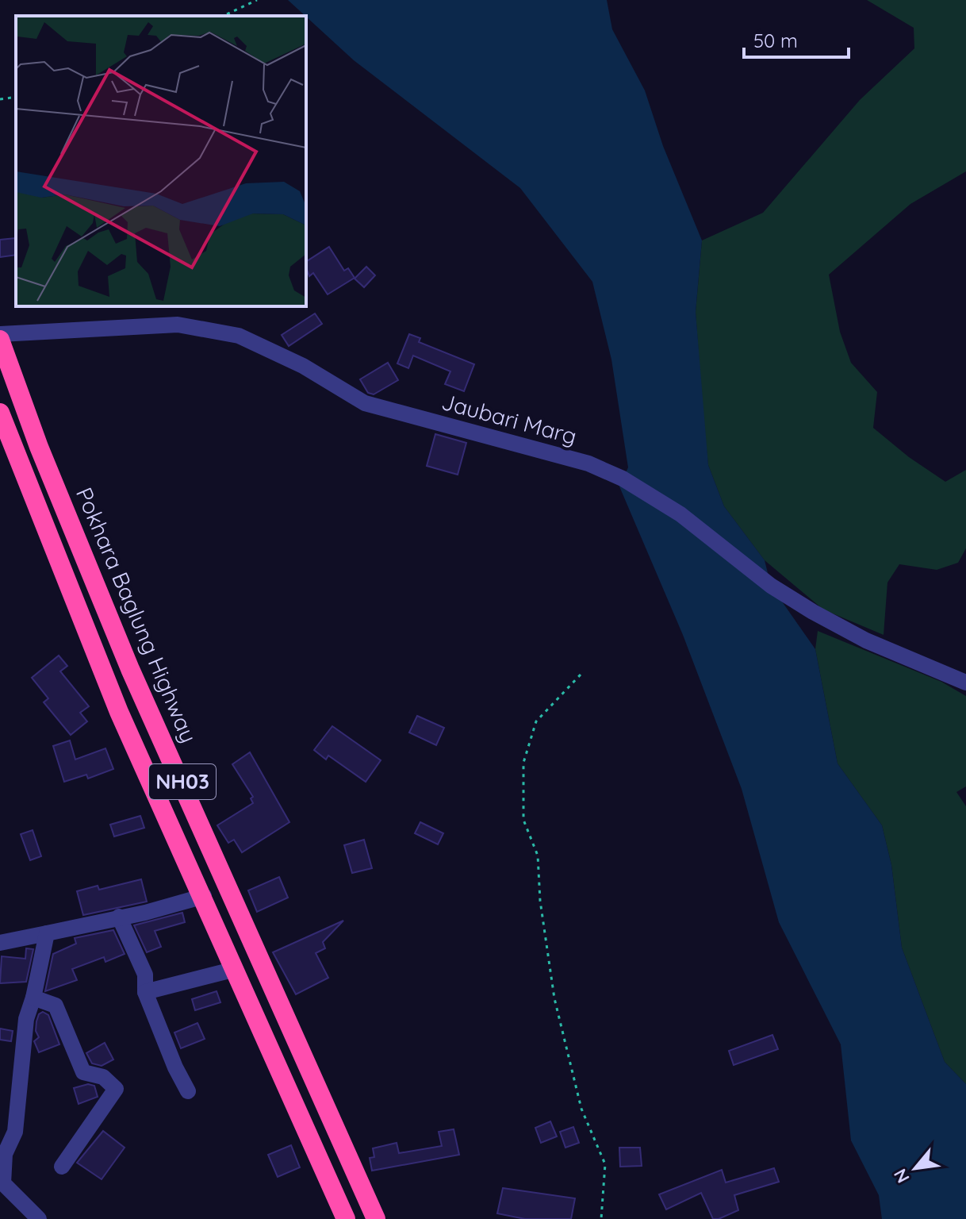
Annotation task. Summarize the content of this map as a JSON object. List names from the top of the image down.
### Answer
{
  "streets": {
    "highway": ["Pokhara Baglung Highway", "NH03"],
    "street": ["Jaubari Marg"]
  },
  "scale_bar": "50 m",
  "north": "bottom left"
}
